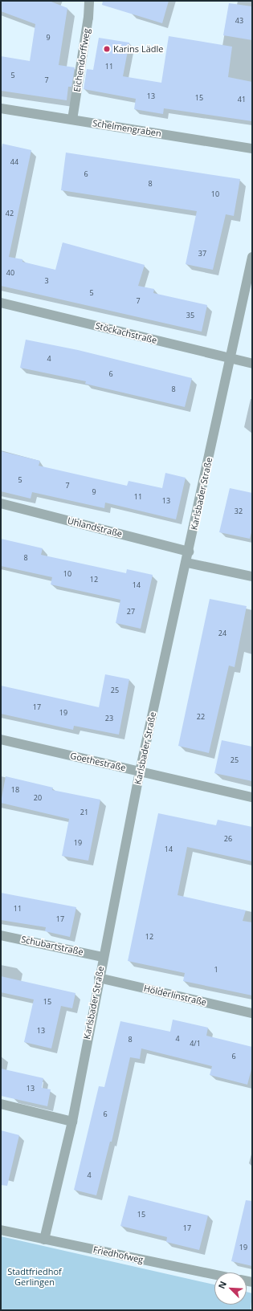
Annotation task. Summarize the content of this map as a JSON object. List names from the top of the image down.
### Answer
{
  "streets": {
    "street": [
      "Eichendorffweg",
      "Schelmengraben",
      "Stöckachstraße",
      "Karlsbader Straße",
      "Uhlandstraße",
      "Goethestraße",
      "Schubartstraße",
      "Hölderlinstraße",
      "Friedhofweg"
    ]
  },
  "crossings": [
    ["Eichendorffweg", "Schelmengraben"],
    ["Stöckachstraße", "Karlsbader Straße"],
    ["Karlsbader Straße", "Uhlandstraße"],
    ["Karlsbader Straße", "Goethestraße"],
    ["Karlsbader Straße", "Schubartstraße"],
    ["Karlsbader Straße", "Hölderlinstraße"],
    ["Karlsbader Straße", "Friedhofweg"]
  ],
  "parks": ["Stadtfriedhof Gerlingen"],
  "places": ["Karins Lädle"],
  "house_numbers": [
    "43",
    "9",
    "11",
    "5",
    "7",
    "13",
    "15",
    "41",
    "44",
    "6",
    "8",
    "10",
    "42",
    "37",
    "40",
    "3",
    "5",
    "7",
    "35",
    "4",
    "6",
    "8",
    "5",
    "7",
    "9",
    "11",
    "13",
    "32",
    "8",
    "10",
    "12",
    "14",
    "27",
    "24",
    "25",
    "17",
    "19",
    "22",
    "23",
    "25",
    "18",
    "20",
    "21",
    "26",
    "19",
    "14",
    "11",
    "17",
    "12",
    "1",
    "15",
    "13",
    "4",
    "8",
    "4/1",
    "6",
    "13",
    "6",
    "4",
    "15",
    "17",
    "19"
  ],
  "north": "top left"
}
